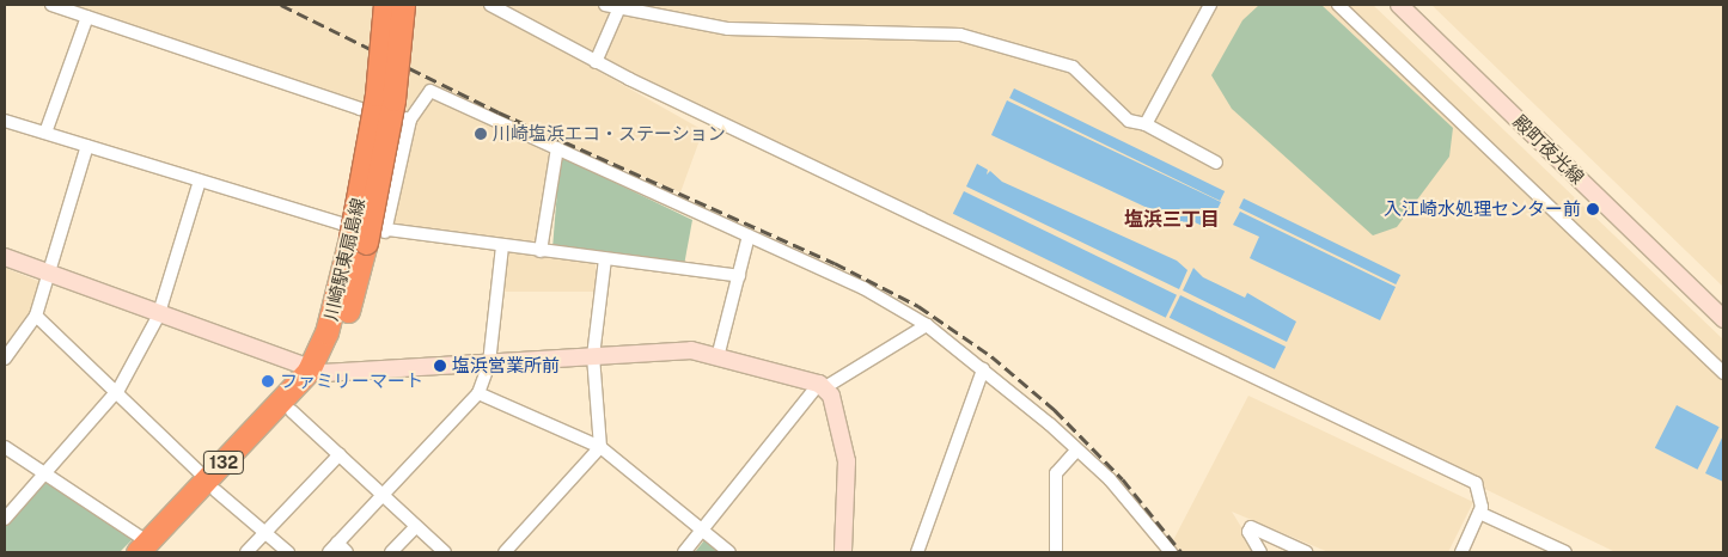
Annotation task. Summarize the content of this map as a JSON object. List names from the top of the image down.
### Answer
{
  "streets": {
    "highway": ["川崎駅東扇島線", "132"],
    "street": ["殿町夜光線"]
  },
  "districts": ["塩浜三丁目"],
  "places": [
    "川崎塩浜エコ・ステーション",
    "入江崎水処理センター前",
    "塩浜営業所前",
    "ファミリーマート"
  ]
}
